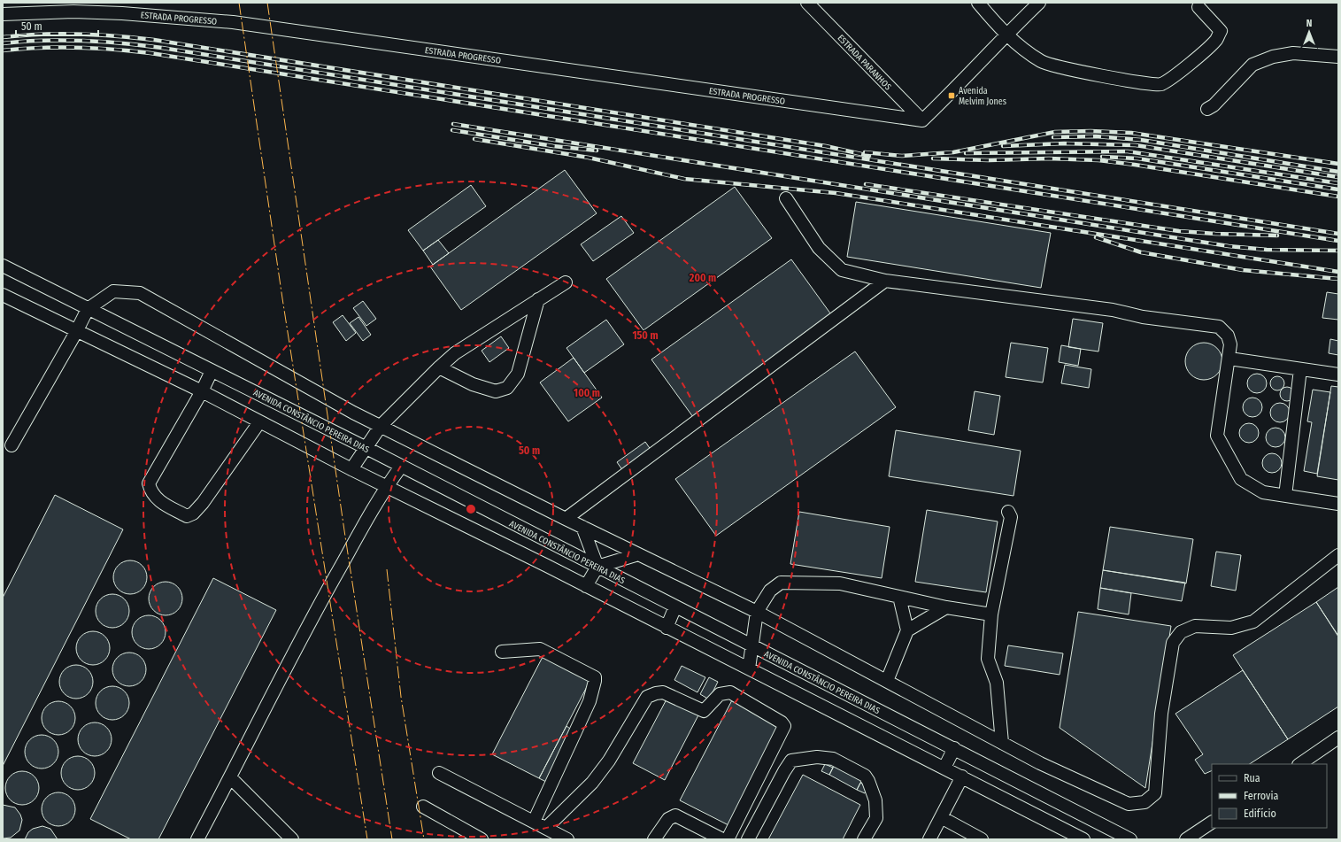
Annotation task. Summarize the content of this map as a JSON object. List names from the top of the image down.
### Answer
{
  "streets": {
    "street": ["ESTRADA PROGRESSO", "ESTRADA PARANHOS", "AVENIDA CONSTÂNCIO PEREIRA DIAS"]
  },
  "crossings": [
    ["ESTRADA PROGRESSO", "ESTRADA PARANHOS"]
  ],
  "places": {
    "transit": ["Avenida Melvim Jones"]
  },
  "legend": ["Rua", "Ferrovia", "Edifício"],
  "scale_bar": "50 m",
  "north": "top",
  "rings": [
    "200 m",
    "150 m",
    "100 m",
    "50 m"
  ]
}
